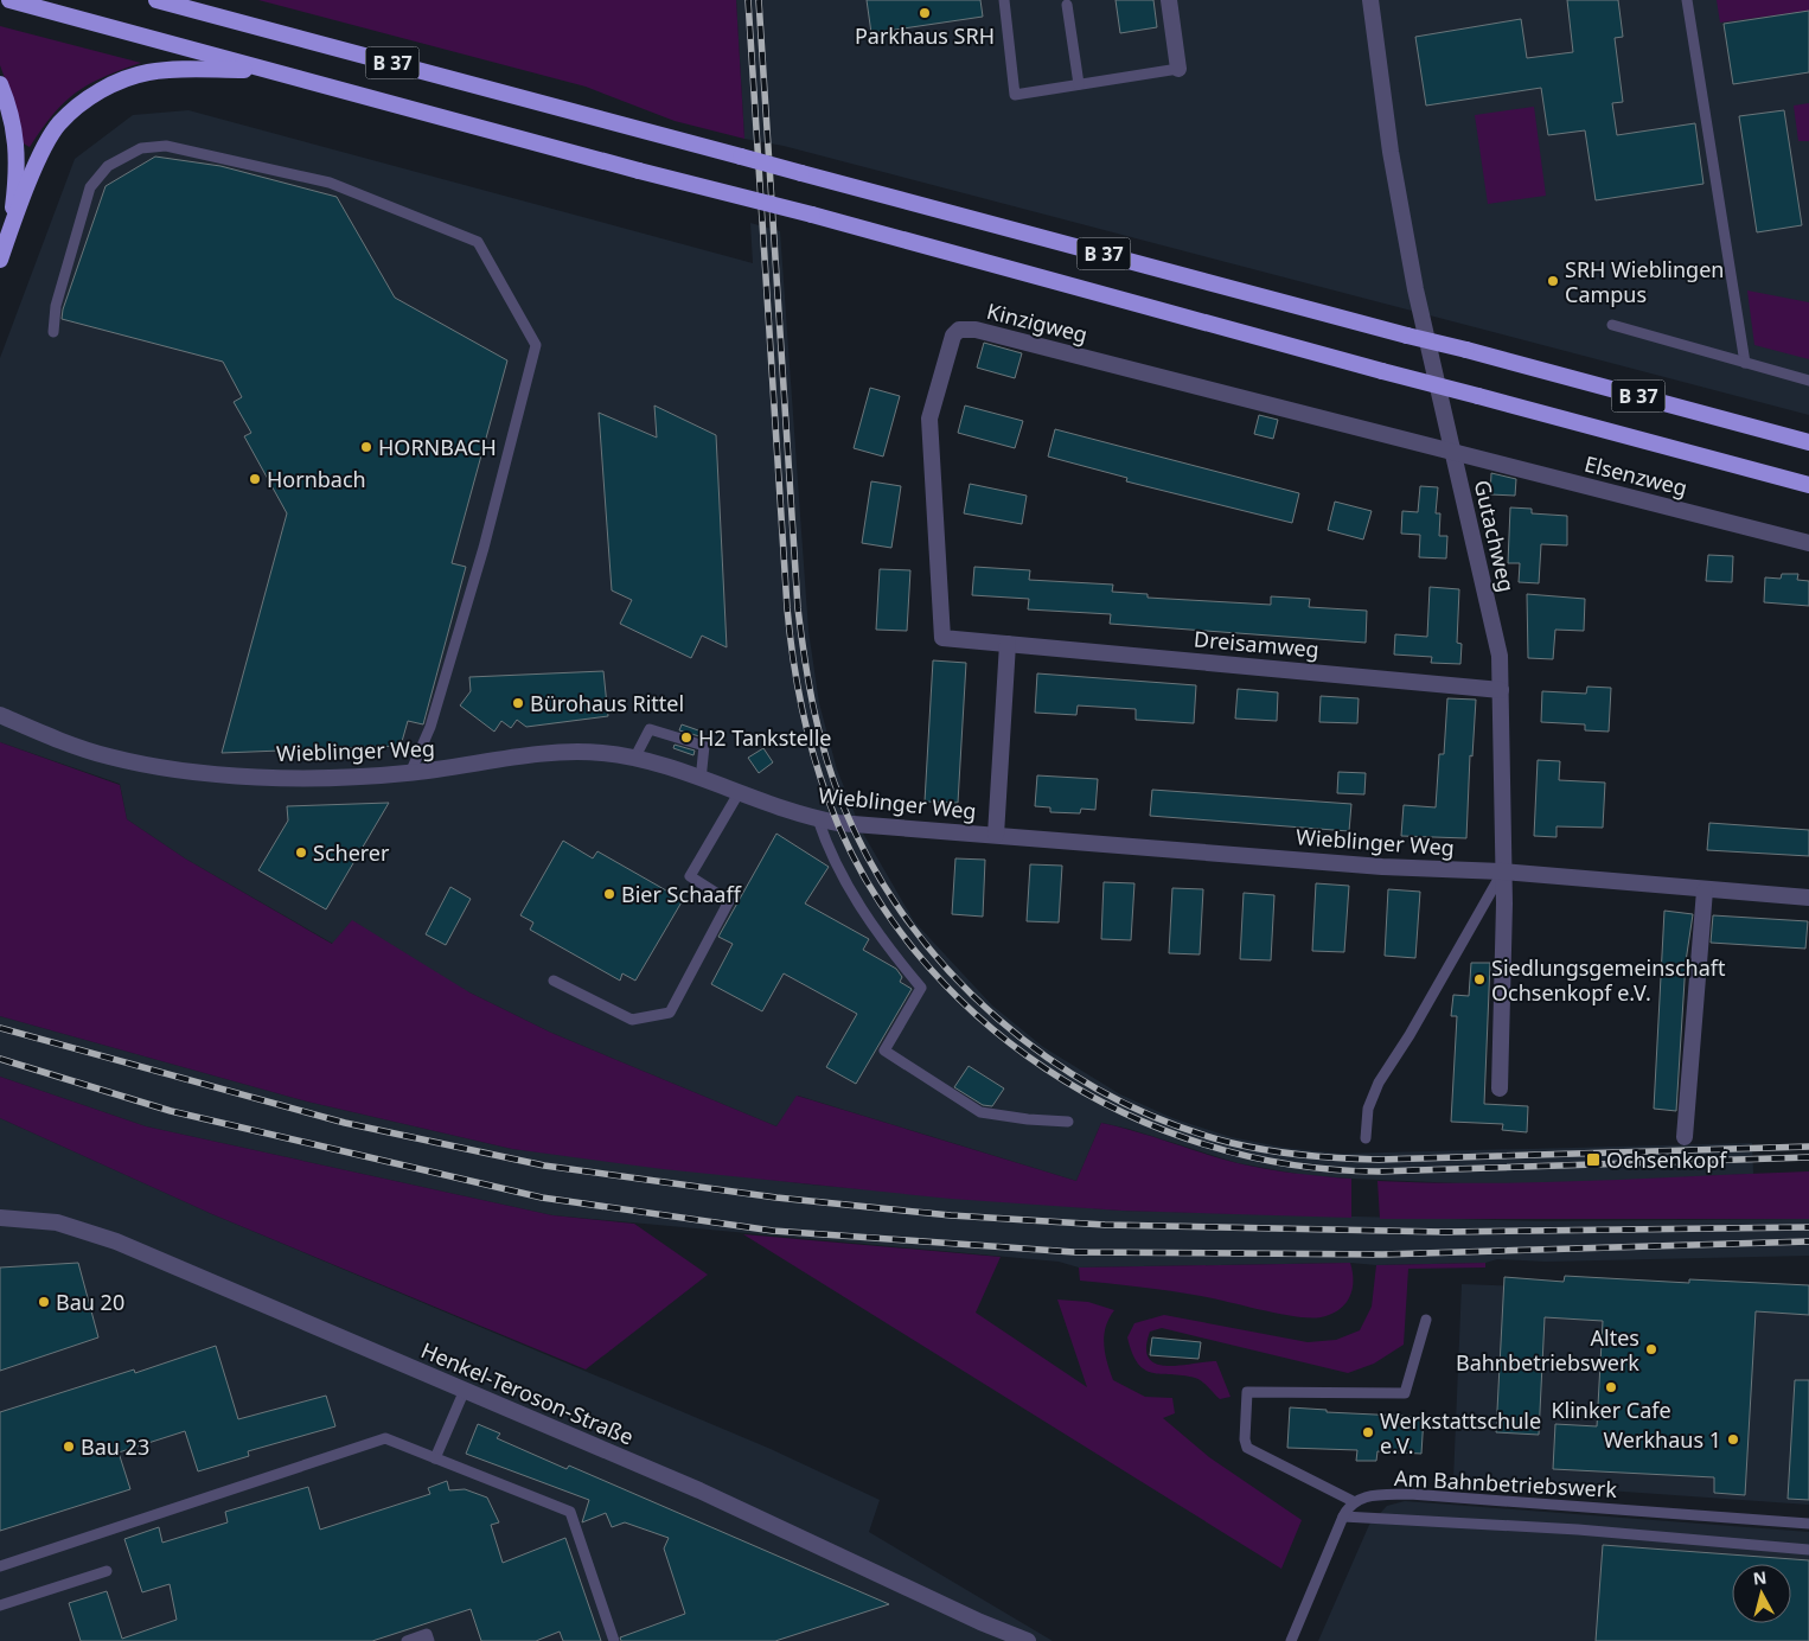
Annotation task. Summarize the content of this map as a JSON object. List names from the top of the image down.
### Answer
{
  "streets": {
    "highway": ["B 37"],
    "street": [
      "Kinzigweg",
      "Elsenzweg",
      "Gutachweg",
      "Dreisamweg",
      "Wieblinger Weg",
      "Henkel-Teroson-Straße"
    ],
    "lane": ["Am Bahnbetriebswerk"]
  },
  "crossings": [
    ["Kinzigweg", "Elsenzweg"],
    ["Kinzigweg", "Gutachweg"],
    ["Kinzigweg", "Dreisamweg"],
    ["Elsenzweg", "Gutachweg"],
    ["Gutachweg", "Dreisamweg"],
    ["Gutachweg", "Wieblinger Weg"]
  ],
  "places": {
    "other": [
      "Parkhaus SRH",
      "SRH Wieblingen Campus",
      "HORNBACH",
      "Hornbach",
      "Bürohaus Rittel",
      "H2 Tankstelle",
      "Scherer",
      "Bier Schaaff",
      "Siedlungsgemeinschaft Ochsenkopf e.V.",
      "Bau 20",
      "Altes Bahnbetriebswerk",
      "Klinker Cafe",
      "Werkstattschule e.V.",
      "Werkhaus 1",
      "Bau 23"
    ],
    "transit": ["Ochsenkopf"]
  },
  "north": "top"
}
